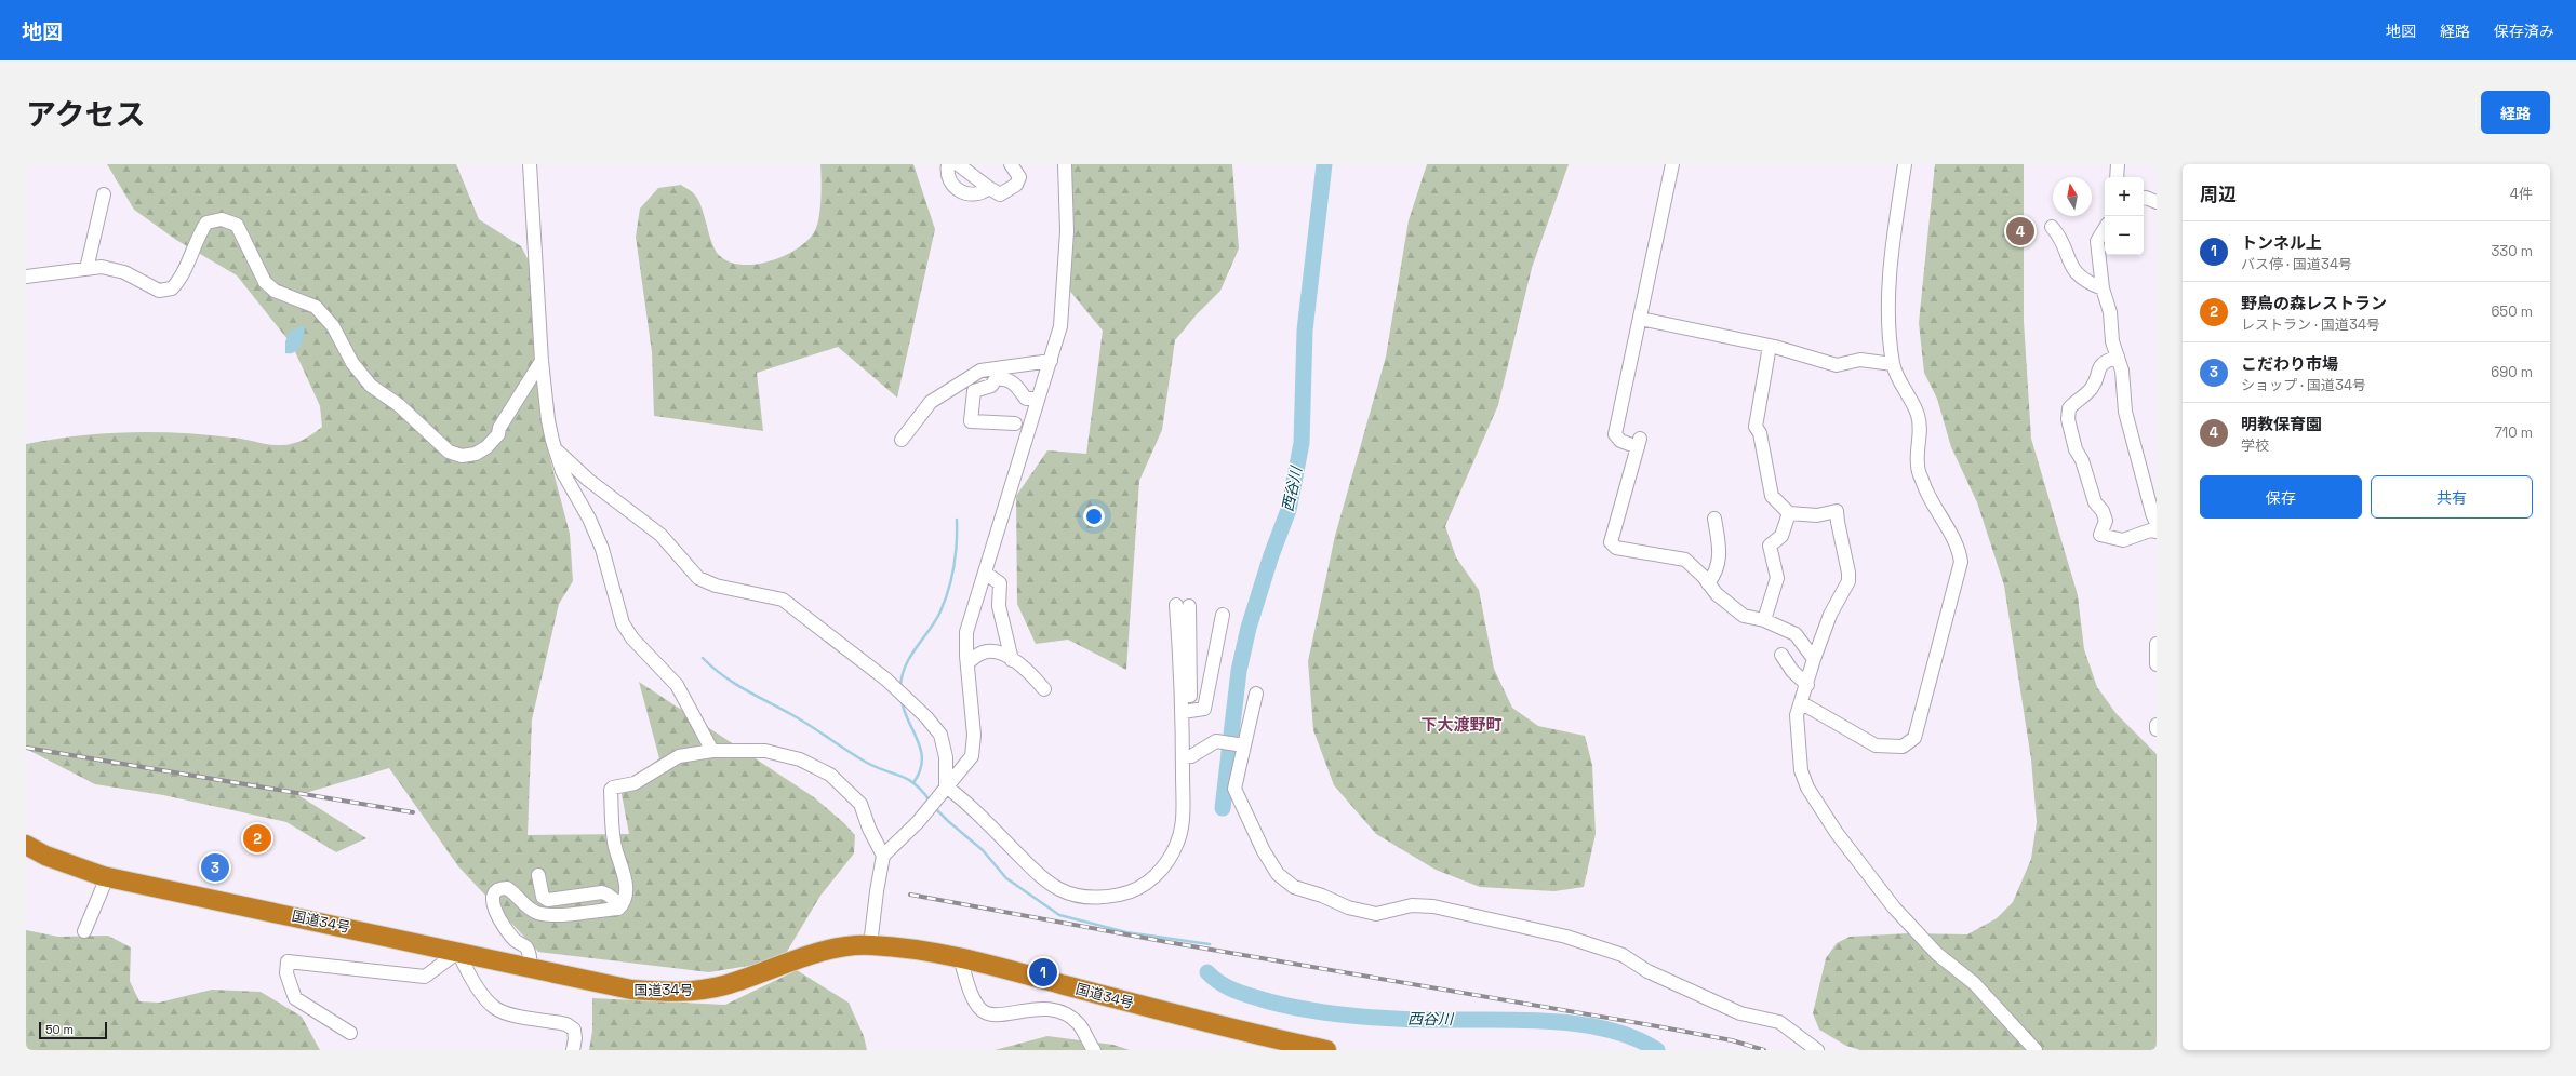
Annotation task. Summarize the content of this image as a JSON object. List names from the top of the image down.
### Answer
{
  "streets": {
    "highway": ["国道34号"]
  },
  "districts": ["下大渡野町"],
  "water": ["西谷川"],
  "scale_bar": "50 m",
  "north": "top",
  "page": {
    "header": "地図",
    "nav": ["地図", "経路", "保存済み"],
    "title": "アクセス",
    "buttons": [
      "経路",
      ["保存", "共有"]
    ],
    "heading": ["周辺", "4件"],
    "map_buttons": ["+", "−"],
    "pins": [
      "4",
      "2",
      "3",
      "1"
    ],
    "list": [
      {
        "mark": "1",
        "name": "トンネル上",
        "note": "バス停 · 国道34号",
        "value": "330 m"
      },
      {
        "mark": "2",
        "name": "野鳥の森レストラン",
        "note": "レストラン · 国道34号",
        "value": "650 m"
      },
      {
        "mark": "3",
        "name": "こだわり市場",
        "note": "ショップ · 国道34号",
        "value": "690 m"
      },
      {
        "mark": "4",
        "name": "明教保育園",
        "note": "学校",
        "value": "710 m"
      }
    ],
    "scale": "50 m"
  }
}
